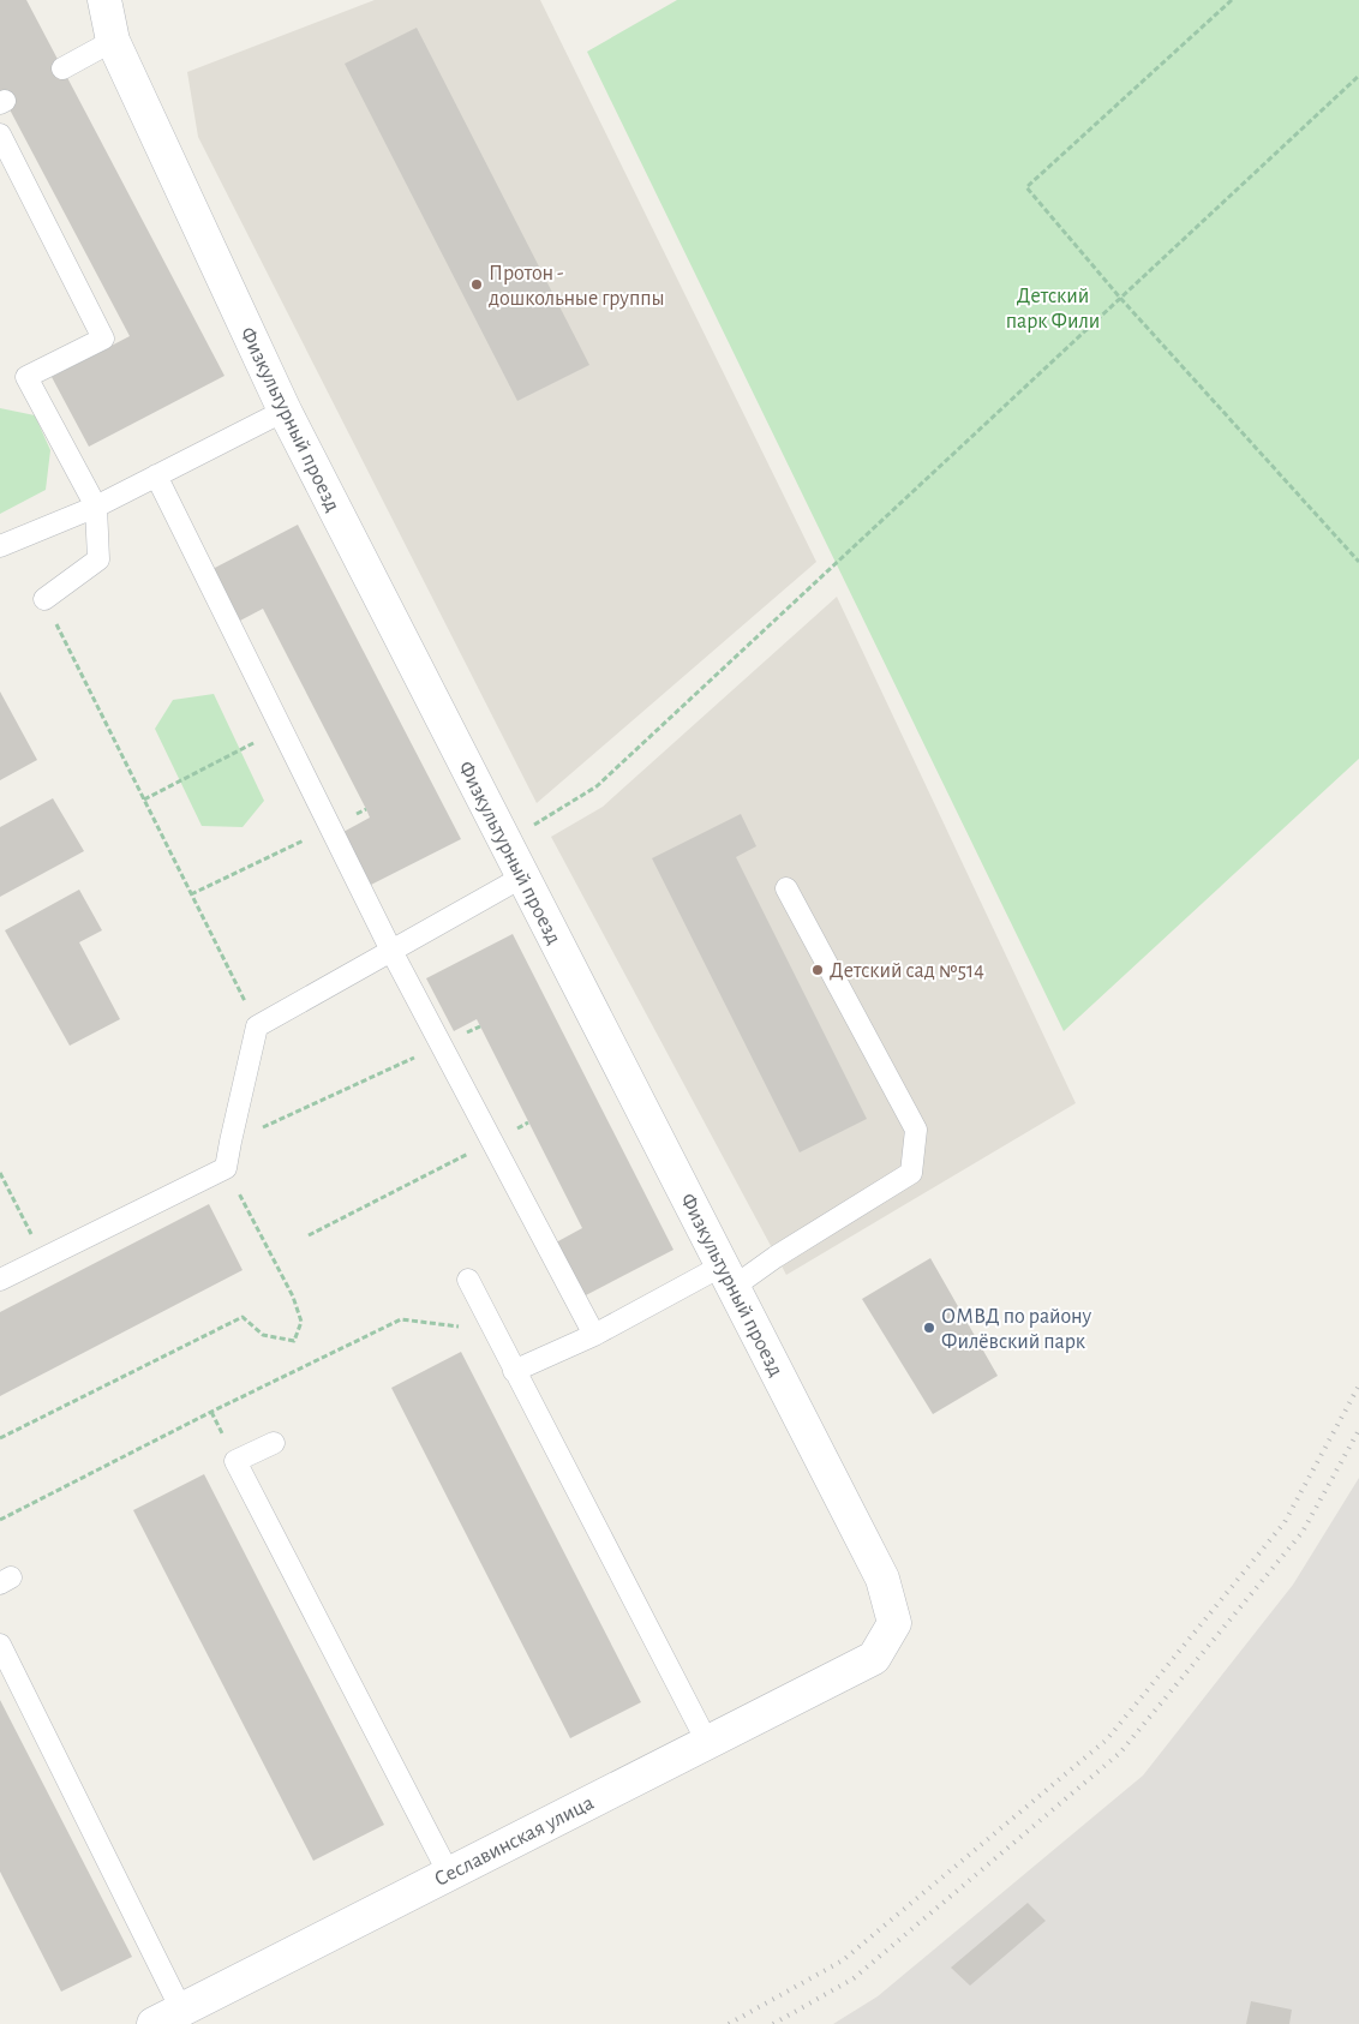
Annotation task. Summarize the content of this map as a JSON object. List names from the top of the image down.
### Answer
{
  "streets": {
    "street": ["Физкультурный проезд", "Сеславинская улица"]
  },
  "crossings": [
    ["Физкультурный проезд", "Сеславинская улица"]
  ],
  "parks": ["Детский парк Фили"],
  "places": ["Протон - дошкольные группы", "Детский сад №514", "ОМВД по району Филёвский парк"]
}
